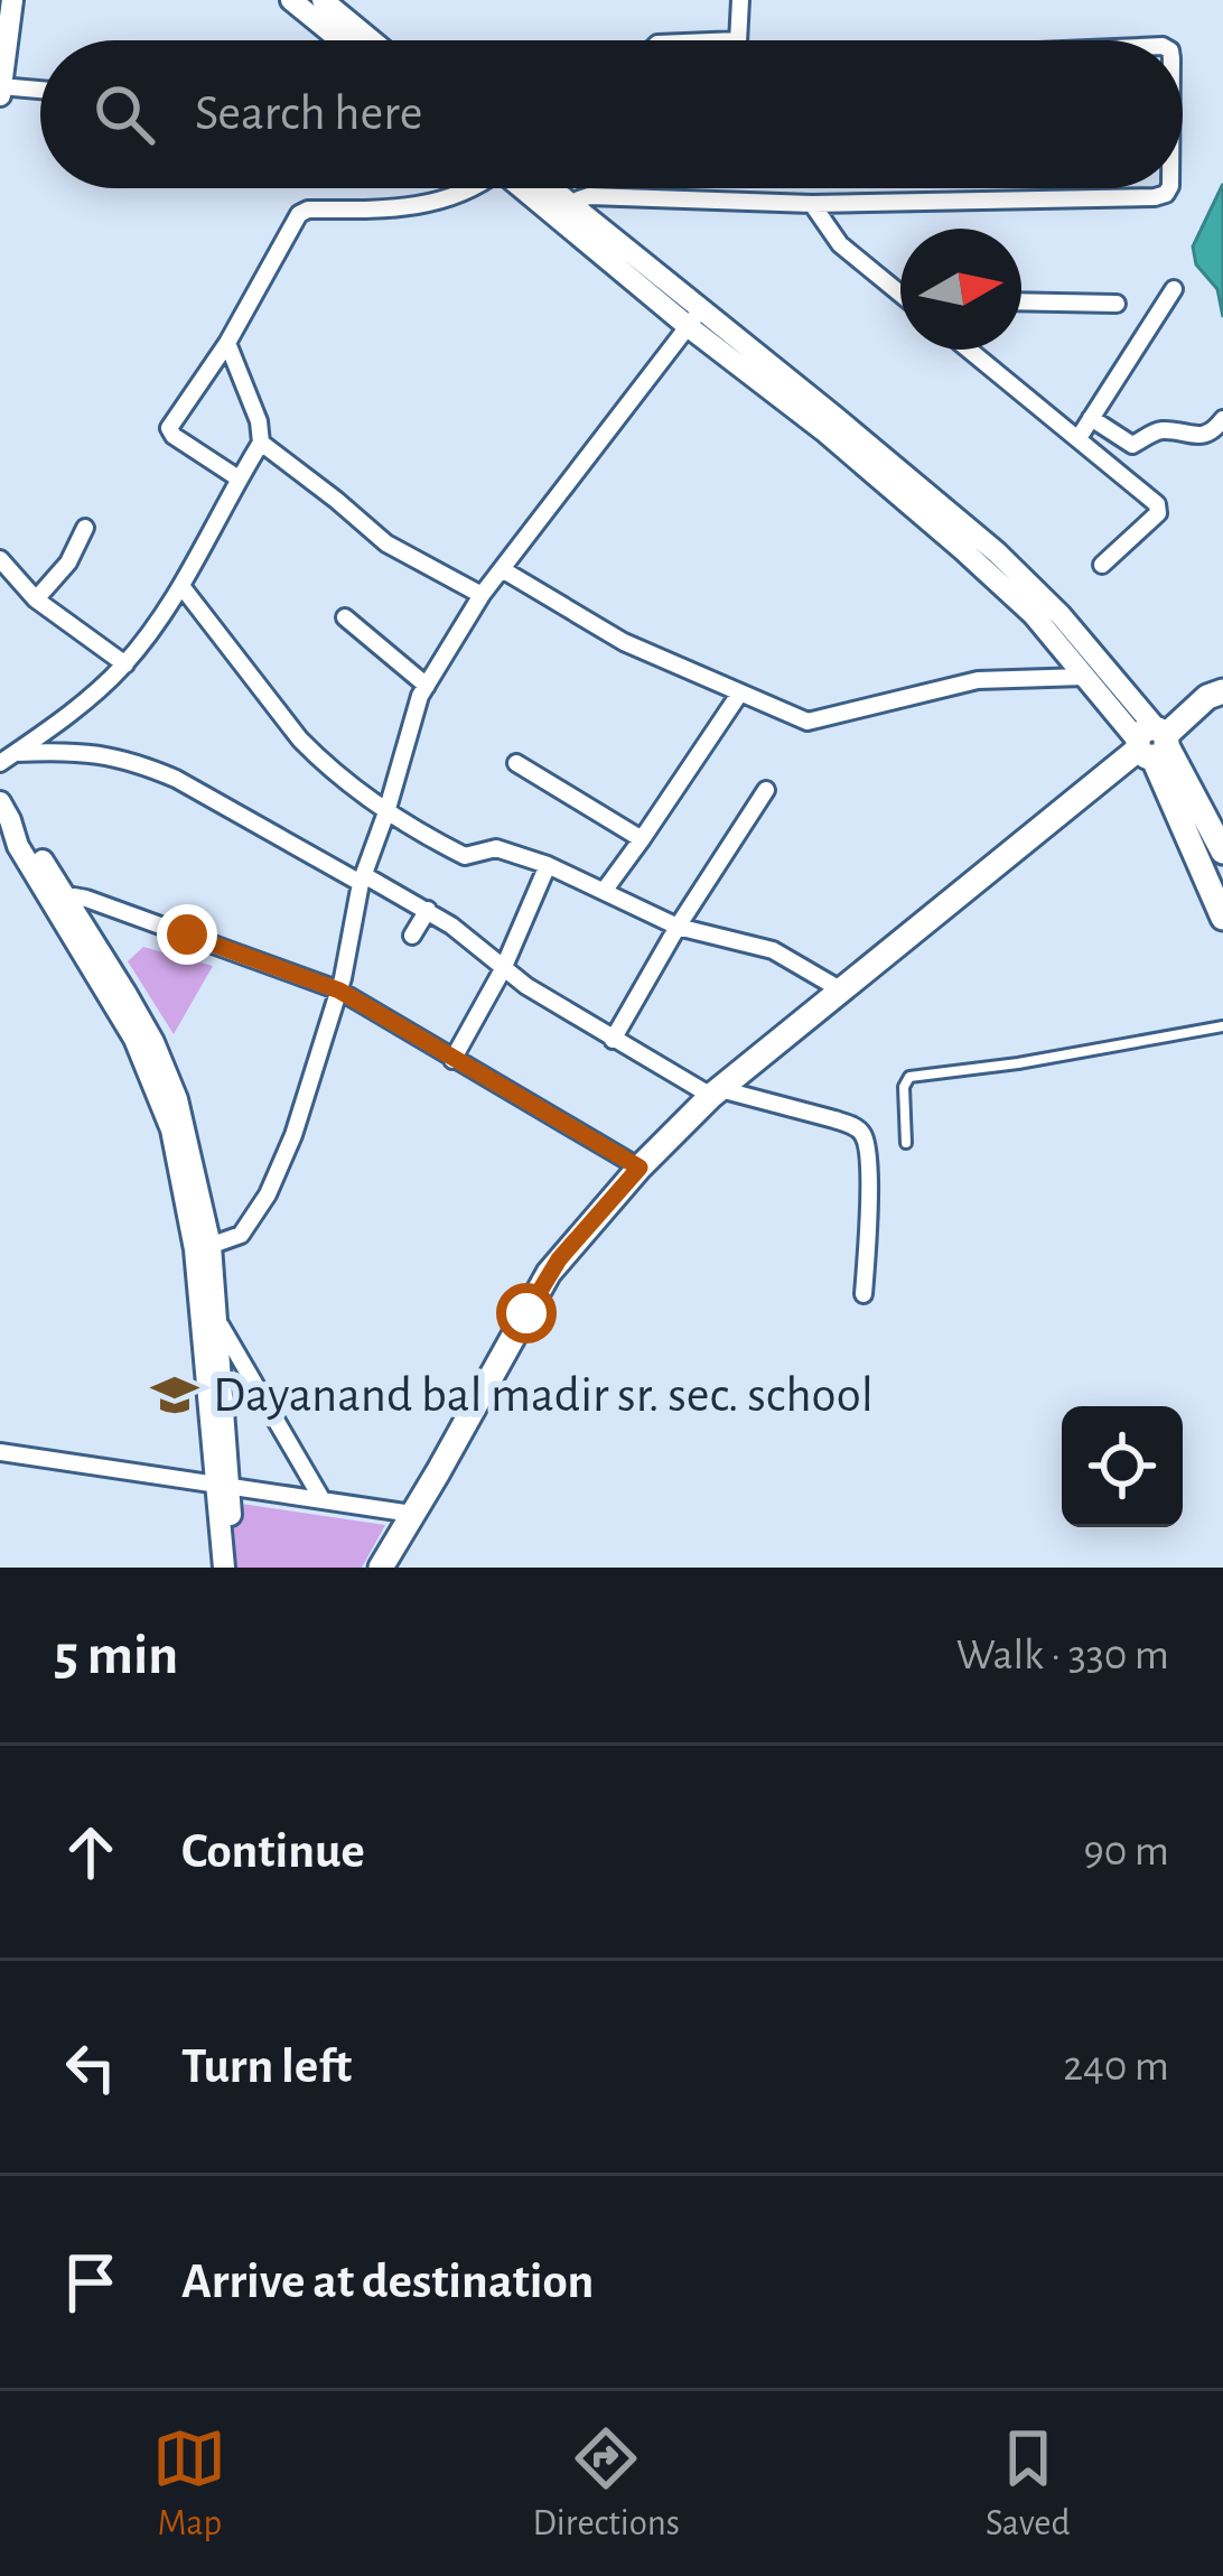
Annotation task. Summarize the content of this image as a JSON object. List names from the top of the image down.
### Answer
{
  "places": {
    "school or university": ["Dayanand bal madir sr. sec. school"]
  },
  "north": "right",
  "page": {
    "search": "Search here",
    "heading": ["5 min", "Walk · 330 m"],
    "list": [
      ["Continue", "90 m"],
      ["Turn left", "240 m"],
      "Arrive at destination"
    ],
    "nav": ["Map", "Directions", "Saved"]
  }
}
